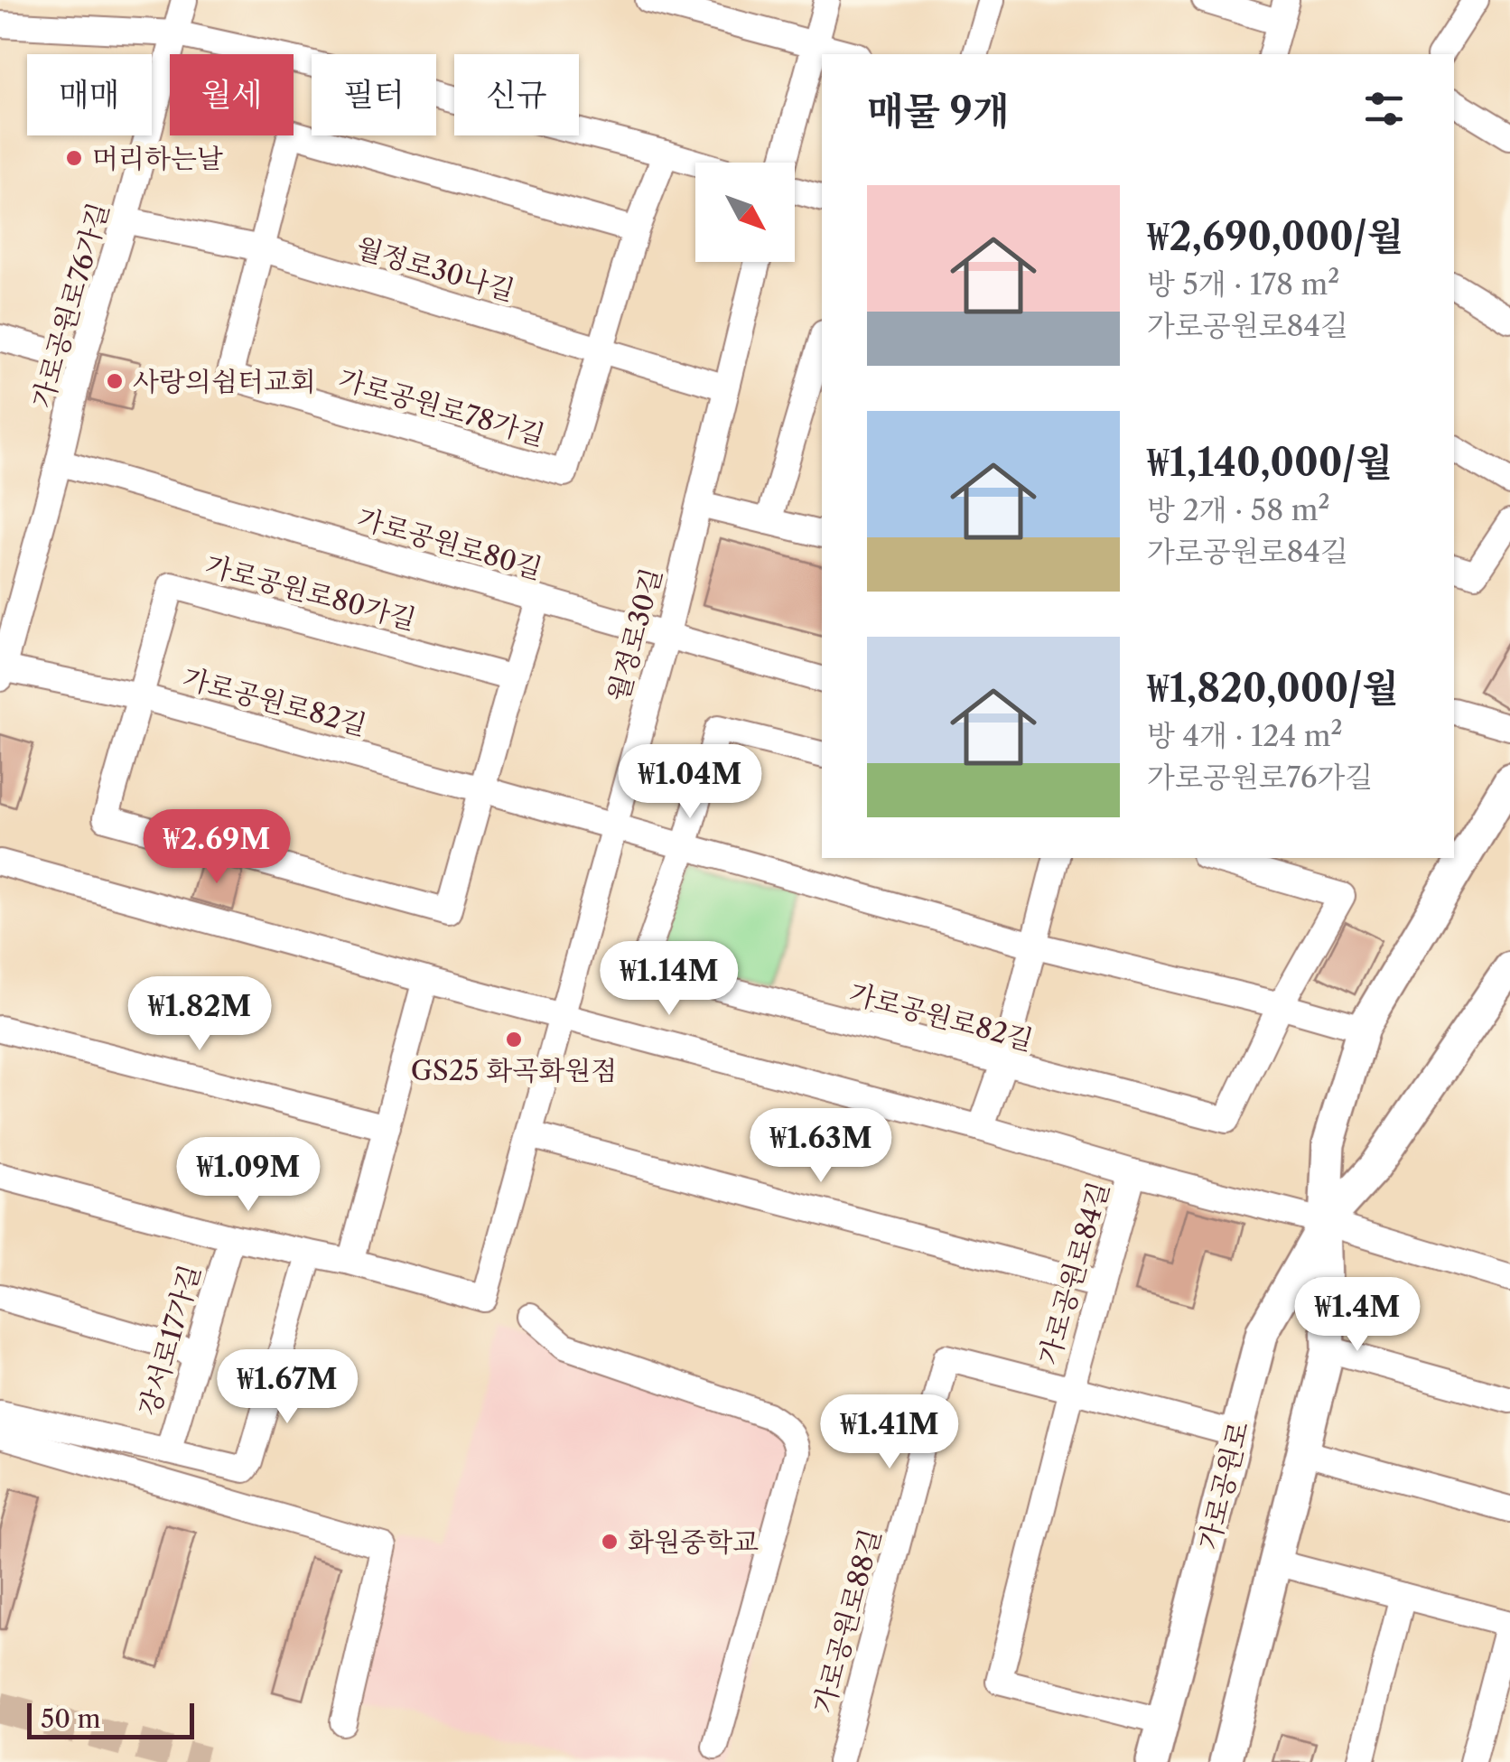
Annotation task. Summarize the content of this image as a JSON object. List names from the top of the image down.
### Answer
{
  "streets": {
    "main road": ["가로공원로"],
    "street": [
      "월정로30나길",
      "가로공원로76가길",
      "가로공원로78가길",
      "가로공원로80길",
      "가로공원로80가길",
      "월정로30길",
      "가로공원로82길",
      "가로공원로84길",
      "강서로17가길",
      "가로공원로88길"
    ]
  },
  "crossings": [
    ["월정로30나길", "가로공원로76가길"],
    ["월정로30나길", "가로공원로78가길"],
    ["월정로30나길", "월정로30길"],
    ["가로공원로76가길", "가로공원로80길"],
    ["가로공원로76가길", "가로공원로82길"],
    ["가로공원로80길", "가로공원로80가길"],
    ["가로공원로80길", "월정로30길"],
    ["가로공원로80가길", "가로공원로82길"],
    ["월정로30길", "가로공원로82길"],
    ["월정로30길", "가로공원로84길"],
    ["가로공원로82길", "가로공원로"],
    ["가로공원로84길", "가로공원로"],
    ["가로공원로84길", "가로공원로88길"],
    ["가로공원로", "가로공원로88길"]
  ],
  "places": [
    "머리하는날",
    "사랑의쉼터교회",
    "GS25 화곡화원점",
    "화원중학교"
  ],
  "scale_bar": "50 m",
  "north": "bottom right",
  "page": {
    "chip": [
      "매매",
      "월세",
      "필터",
      "신규"
    ],
    "heading": "매물 9개",
    "list": [
      {
        "name": "₩2,690,000/월",
        "note": "방 5개 · 178 m² · 가로공원로84길"
      },
      {
        "name": "₩1,140,000/월",
        "note": "방 2개 · 58 m² · 가로공원로84길"
      },
      {
        "name": "₩1,820,000/월",
        "note": "방 4개 · 124 m² · 가로공원로76가길"
      }
    ],
    "price": [
      "₩1.04M",
      "₩2.69M",
      "₩1.14M",
      "₩1.82M",
      "₩1.63M",
      "₩1.09M",
      "₩1.4M",
      "₩1.67M",
      "₩1.41M"
    ],
    "scale": "50 m"
  }
}
